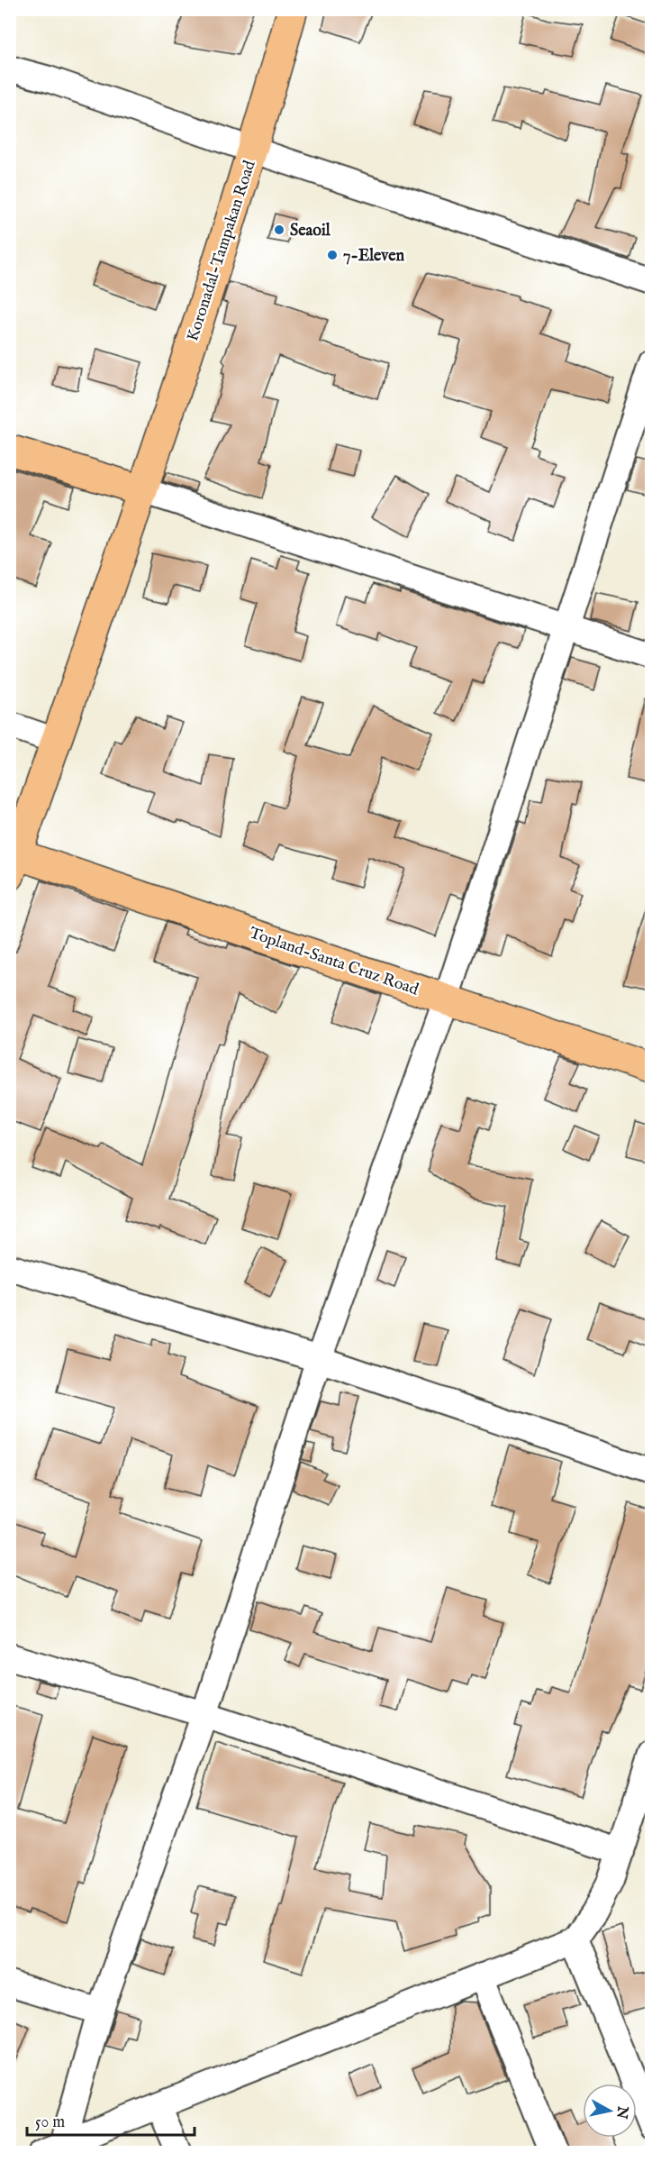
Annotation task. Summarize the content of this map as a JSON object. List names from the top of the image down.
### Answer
{
  "streets": {
    "main road": ["Koronadal-Tampakan Road", "Topland-Santa Cruz Road"]
  },
  "crossings": [
    ["Koronadal-Tampakan Road", "Topland-Santa Cruz Road"]
  ],
  "places": ["Seaoil", "7-Eleven"],
  "scale_bar": "50 m",
  "north": "right"
}
